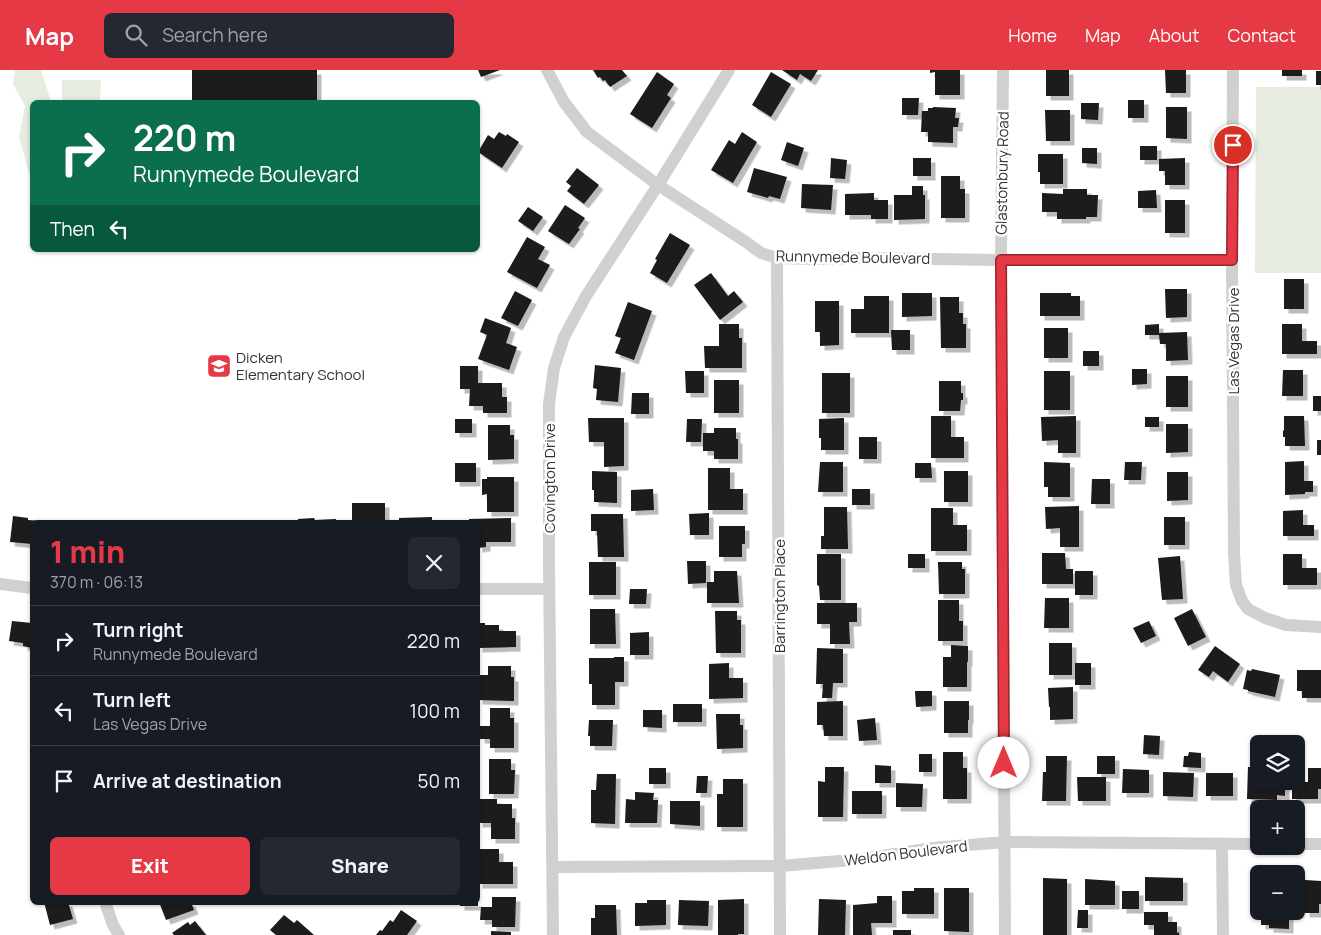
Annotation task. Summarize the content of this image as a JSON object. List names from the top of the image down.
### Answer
{
  "streets": {
    "street": [
      "Glastonbury Road",
      "Runnymede Boulevard",
      "Las Vegas Drive",
      "Covington Drive",
      "Barrington Place",
      "Weldon Boulevard"
    ]
  },
  "crossings": [
    ["Glastonbury Road", "Runnymede Boulevard"],
    ["Glastonbury Road", "Weldon Boulevard"],
    ["Runnymede Boulevard", "Las Vegas Drive"],
    ["Runnymede Boulevard", "Covington Drive"],
    ["Runnymede Boulevard", "Barrington Place"],
    ["Covington Drive", "Weldon Boulevard"],
    ["Barrington Place", "Weldon Boulevard"]
  ],
  "places": {
    "school or university": ["Dicken Elementary School"]
  },
  "page": {
    "header": "Map",
    "search": "Search here",
    "nav": [
      "Home",
      "Map",
      "About",
      "Contact"
    ],
    "turn": ["220 m", "Runnymede Boulevard"],
    "then": "Then",
    "heading": ["1 min", "370 m · 06:13"],
    "list": [
      {
        "name": "Turn right",
        "note": "Runnymede Boulevard",
        "value": "220 m"
      },
      {
        "name": "Turn left",
        "note": "Las Vegas Drive",
        "value": "100 m"
      },
      {
        "name": "Arrive at destination",
        "value": "50 m"
      }
    ],
    "map_buttons": ["+", "−"],
    "buttons": ["Exit", "Share"]
  }
}
